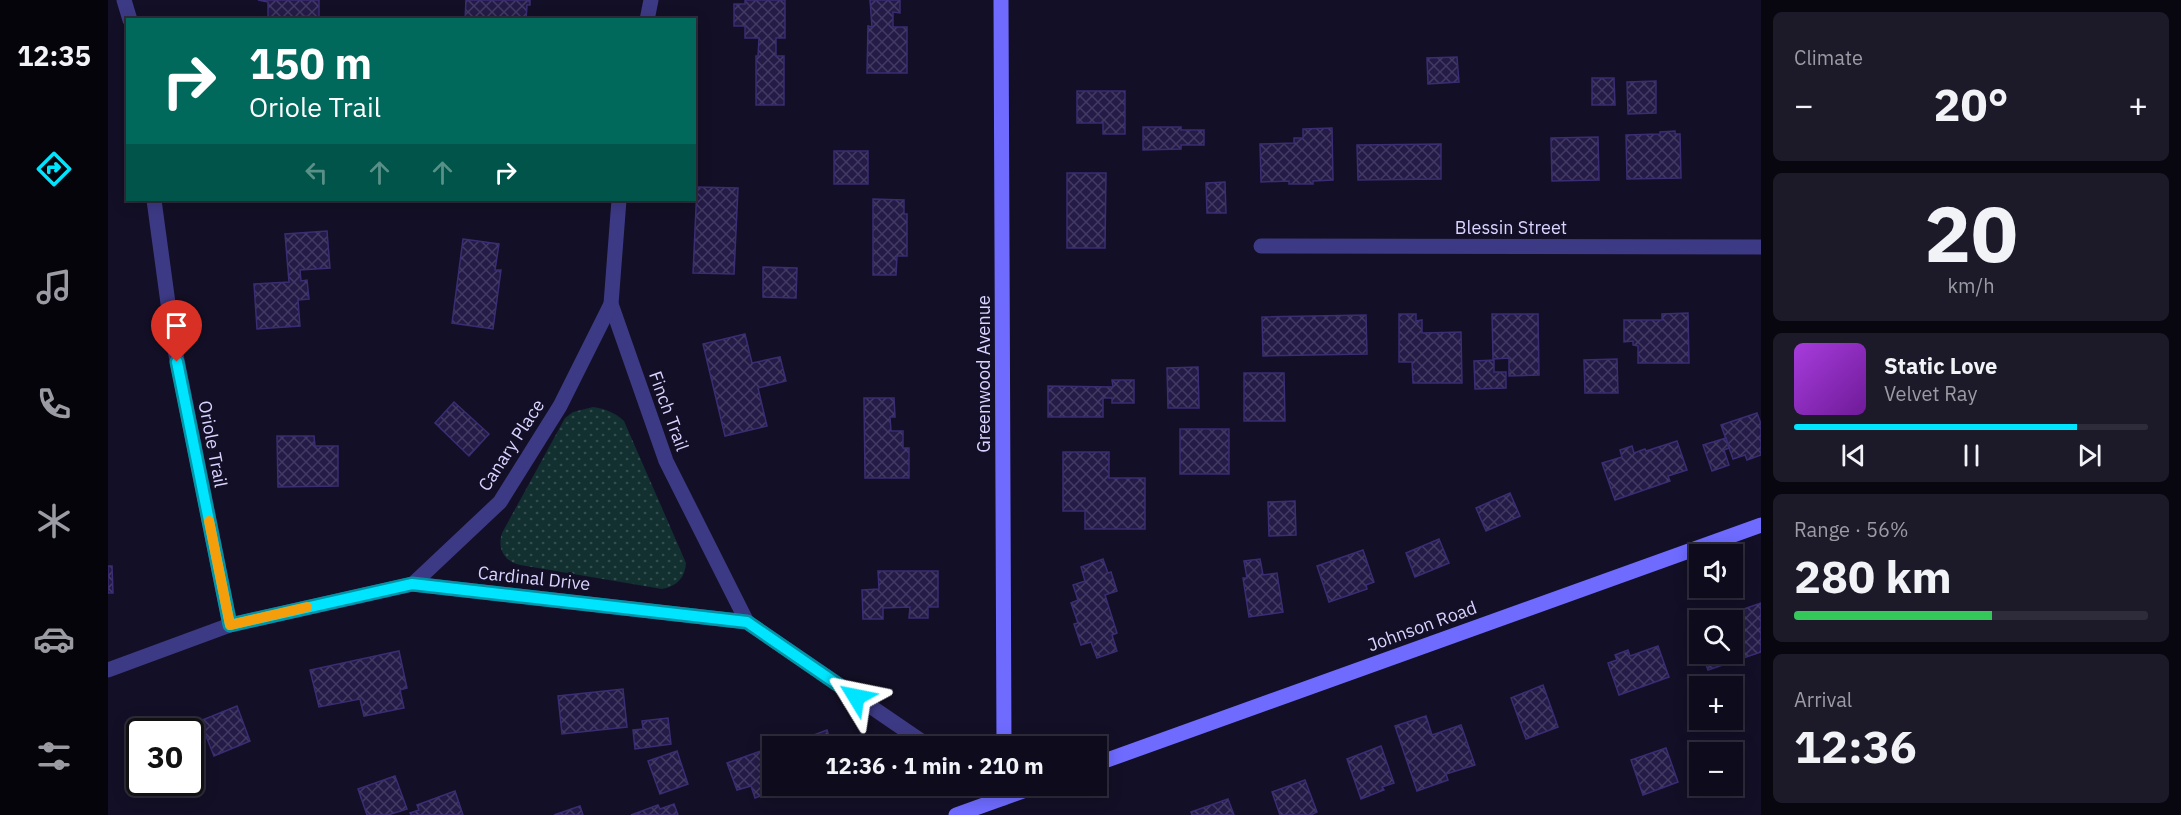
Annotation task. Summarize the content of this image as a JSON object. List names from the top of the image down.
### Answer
{
  "streets": {
    "main road": ["Greenwood Avenue", "Johnson Road"],
    "street": [
      "Blessin Street",
      "Finch Trail",
      "Oriole Trail",
      "Canary Place",
      "Cardinal Drive"
    ]
  },
  "crossings": [
    ["Finch Trail", "Canary Place"],
    ["Finch Trail", "Cardinal Drive"],
    ["Oriole Trail", "Cardinal Drive"],
    ["Canary Place", "Cardinal Drive"]
  ],
  "page": {
    "tabs": "12:35",
    "tile": [
      "Climate",
      ["20", "km/h"],
      ["Range · 56%", "280 km"],
      ["Arrival", "12:36"]
    ],
    "turn": ["150 m", "Oriole Trail"],
    "heat": ["−", "20°", "+"],
    "song": ["Static Love", "Velvet Ray"],
    "map_buttons": ["+", "−"],
    "limit": "30",
    "trip": "12:36 · 1 min · 210 m"
  }
}
